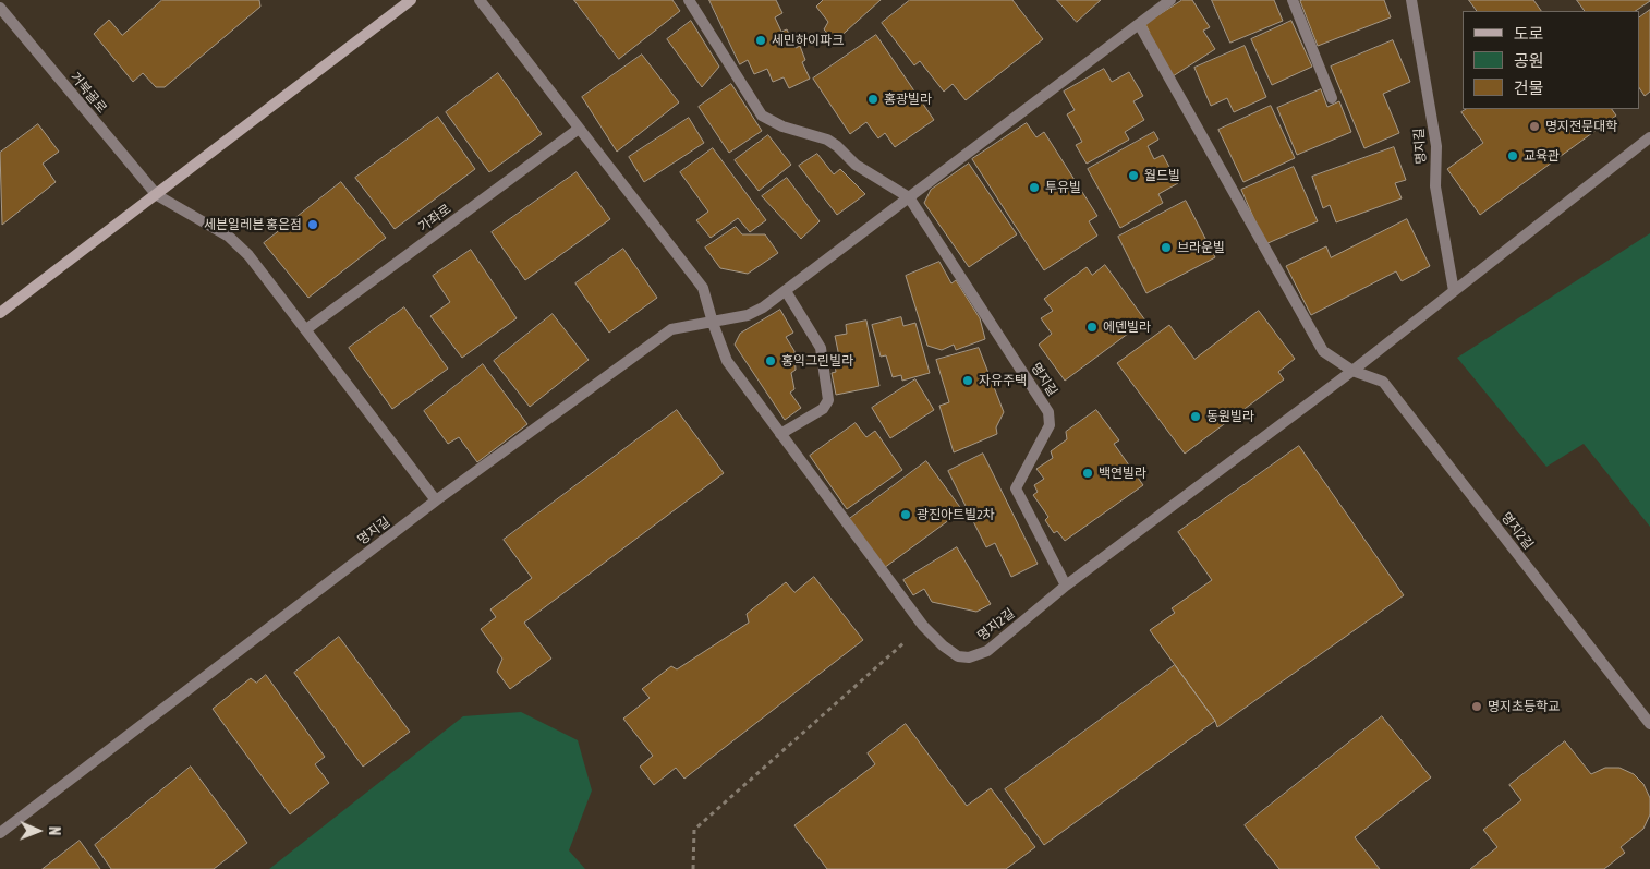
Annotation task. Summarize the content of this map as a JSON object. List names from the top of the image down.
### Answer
{
  "streets": {
    "street": [
      "거북골로",
      "명지길",
      "가좌로",
      "명지2길"
    ]
  },
  "crossings": [
    ["명지길", "명지2길"]
  ],
  "places": [
    "세민하이파크",
    "홍광빌라",
    "명지전문대학",
    "교육관",
    "월드빌",
    "투유빌",
    "세븐일레븐 홍은점",
    "브라운빌",
    "에덴빌라",
    "홍익그린빌라",
    "자유주택",
    "동원빌라",
    "백연빌라",
    "광진아트빌2차",
    "명지초등학교"
  ],
  "legend": ["도로", "공원", "건물"],
  "north": "right"
}
